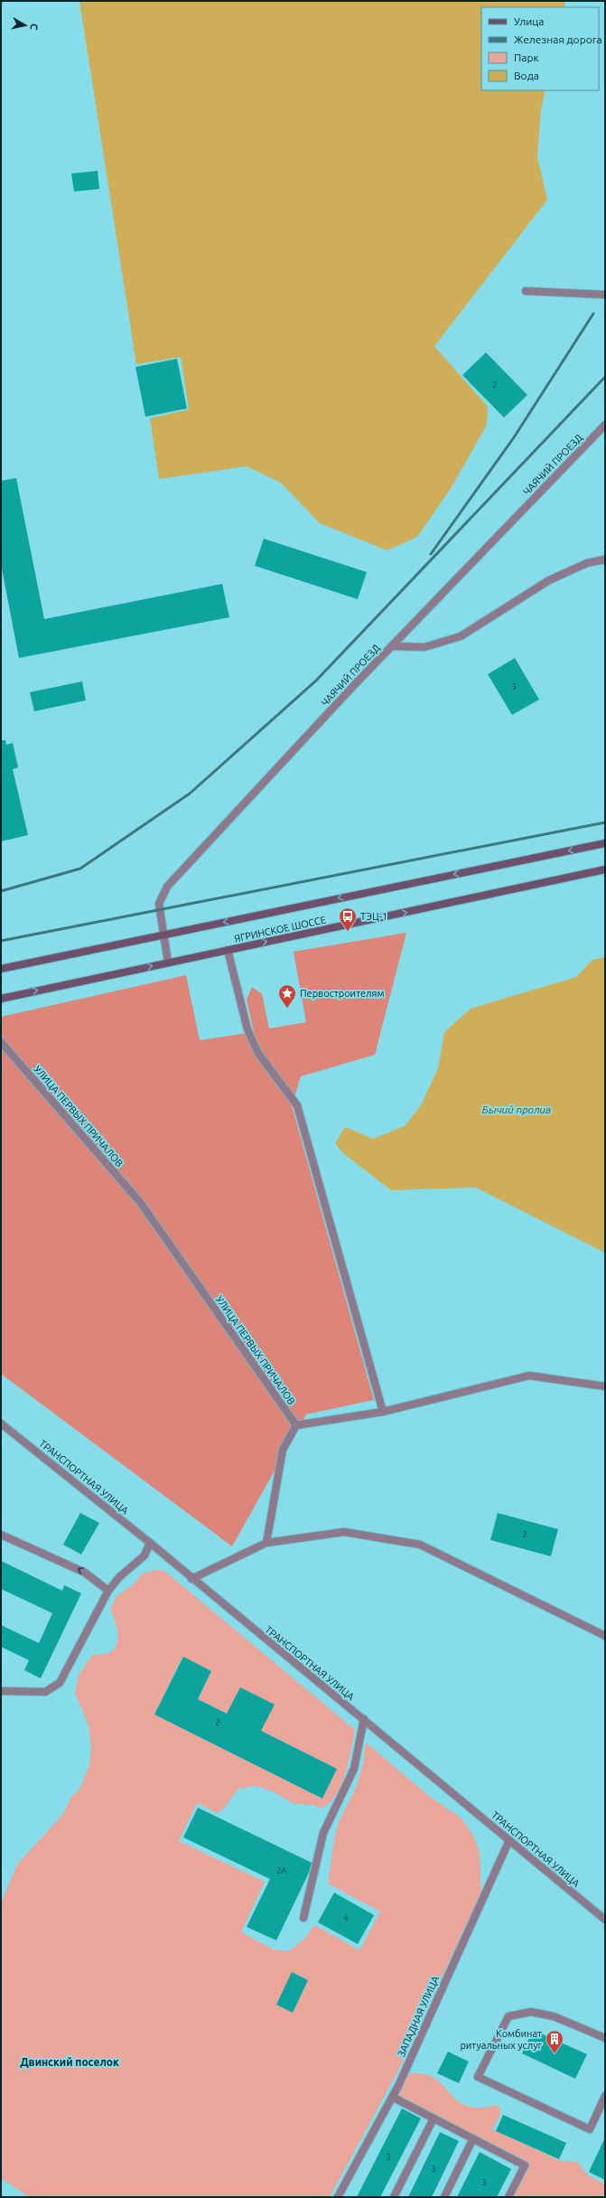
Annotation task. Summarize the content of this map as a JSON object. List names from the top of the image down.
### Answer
{
  "streets": {
    "main road": ["ЯГРИНСКОЕ ШОССЕ"],
    "street": [
      "ЧАЯЧИЙ ПРОЕЗД",
      "УЛИЦА ПЕРВЫХ ПРИЧАЛОВ",
      "ТРАНСПОРТНАЯ УЛИЦА",
      "ЗАПАДНАЯ УЛИЦА"
    ]
  },
  "crossings": [
    ["ЧАЯЧИЙ ПРОЕЗД", "ЯГРИНСКОЕ ШОССЕ"],
    ["ТРАНСПОРТНАЯ УЛИЦА", "ЗАПАДНАЯ УЛИЦА"]
  ],
  "districts": ["Двинский поселок"],
  "water": ["Бычий пролив"],
  "places": {
    "bus stop": ["ТЭЦ-1"],
    "place": ["Первостроителям"],
    "building": ["Комбинат ритуальных услуг"]
  },
  "house_numbers": [
    "2",
    "3",
    "2",
    "2",
    "2А",
    "4",
    "3",
    "3",
    "3"
  ],
  "legend": [
    "Улица",
    "Железная дорога",
    "Парк",
    "Вода"
  ],
  "north": "right"
}
